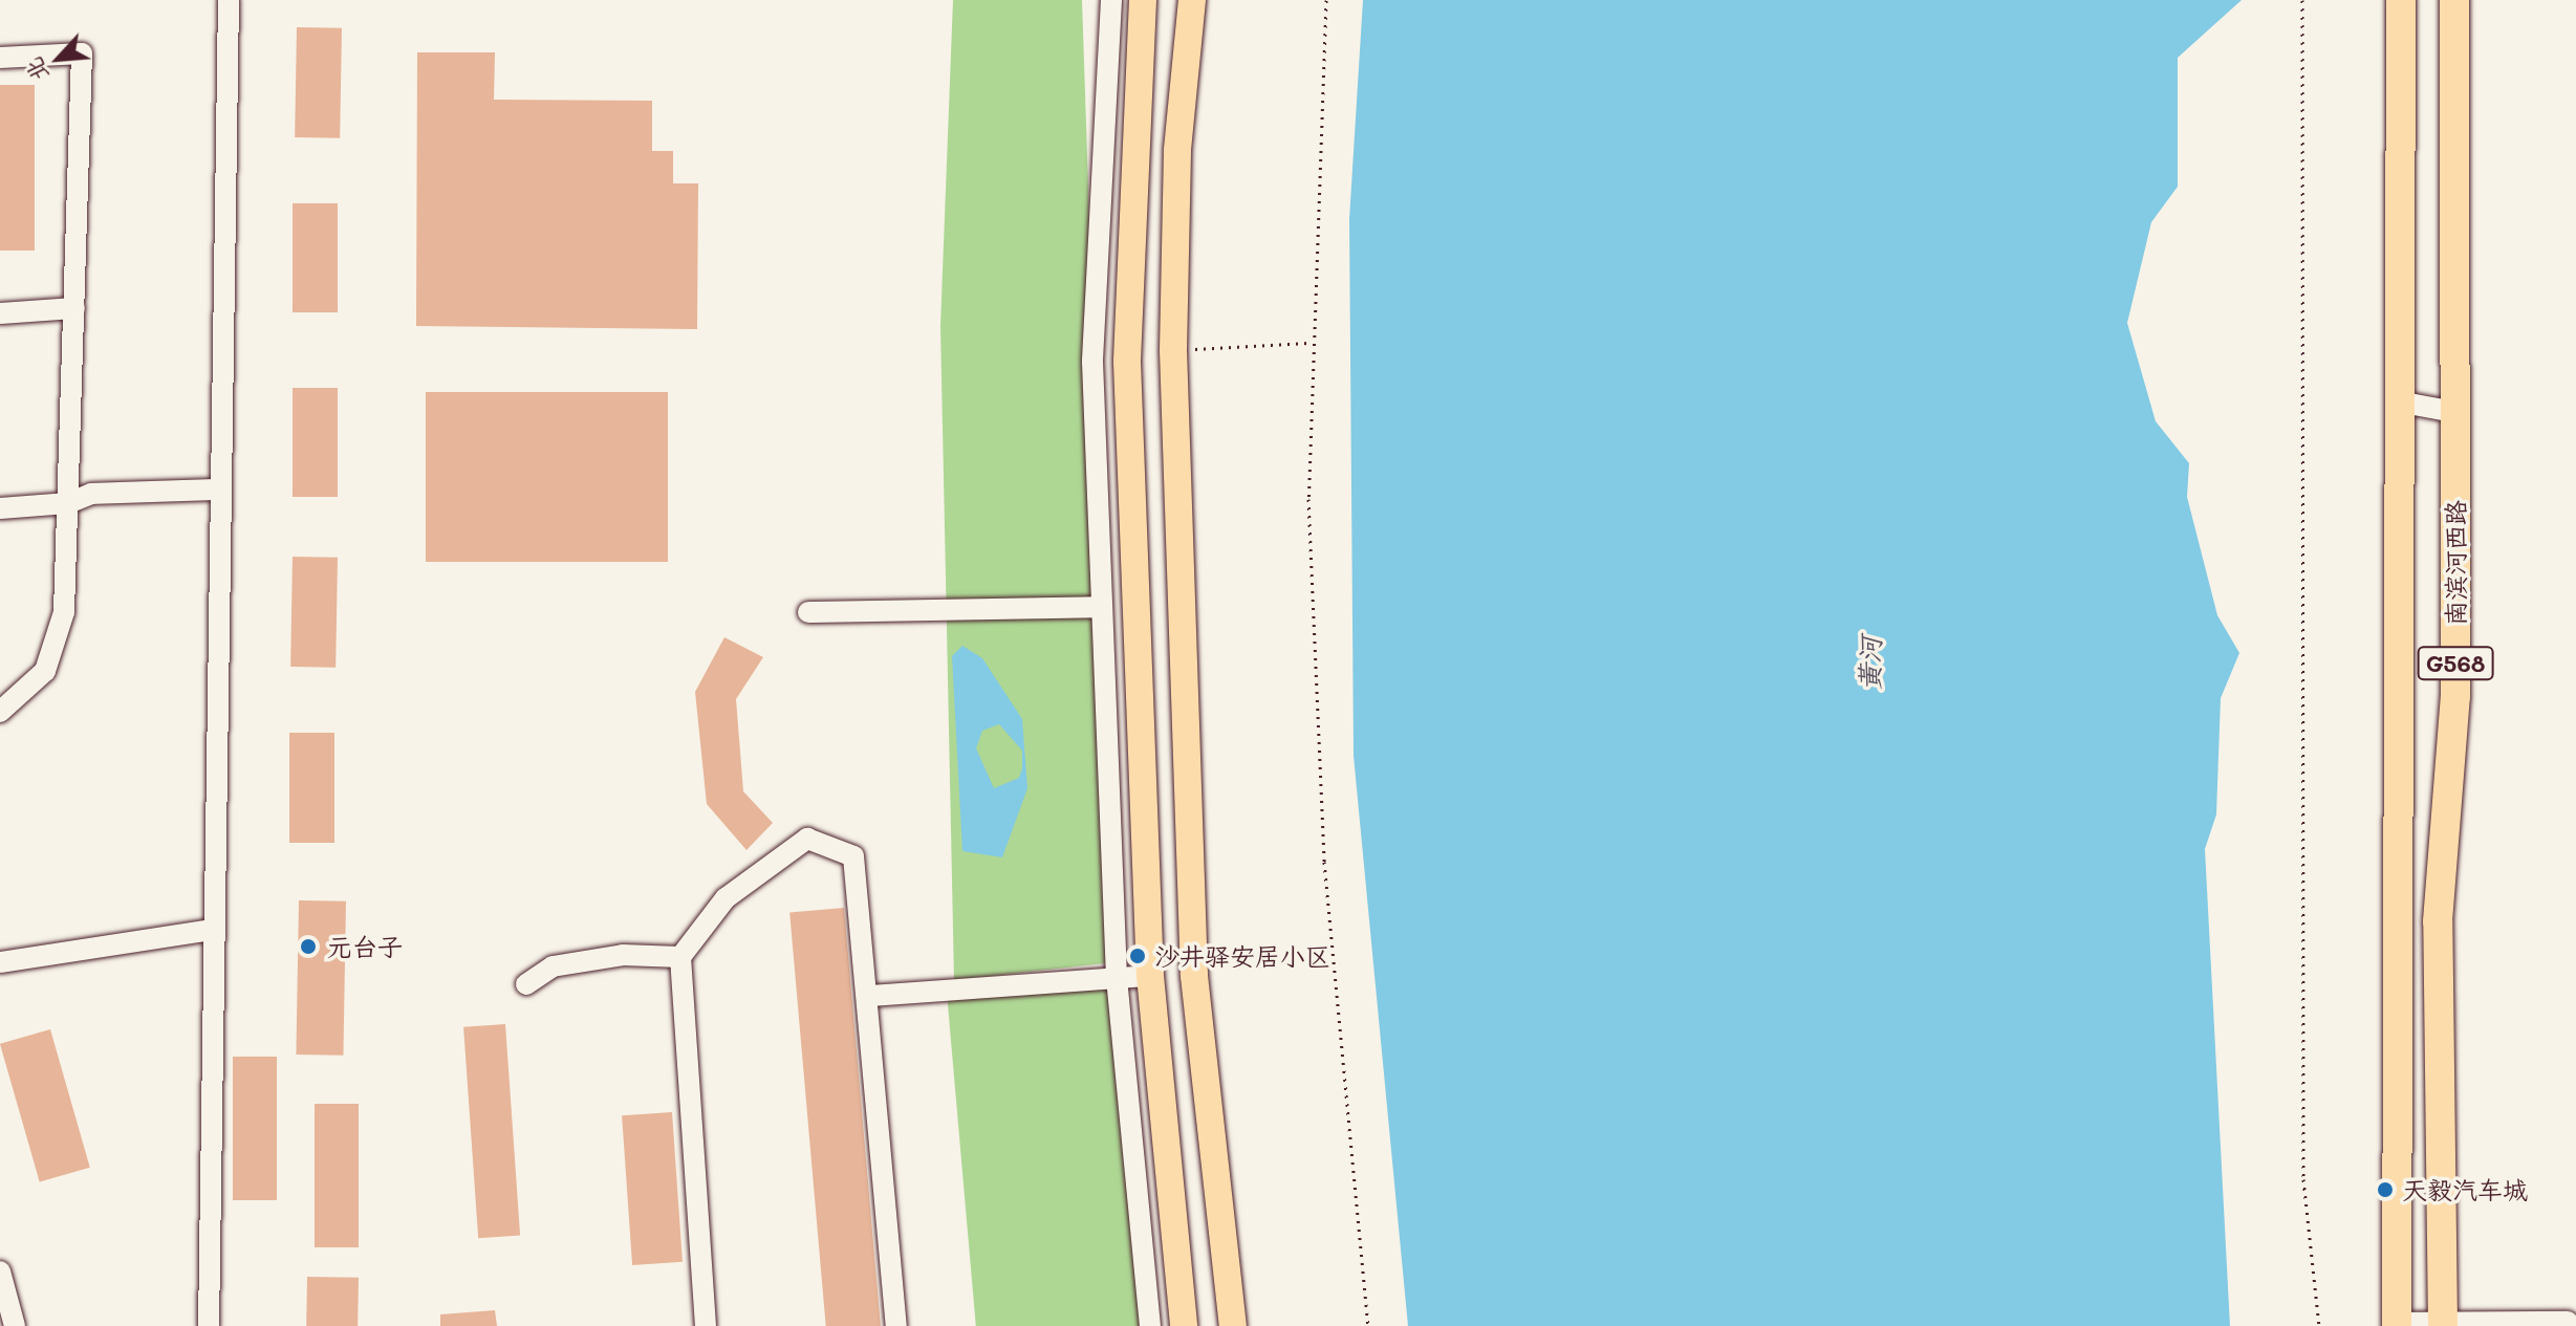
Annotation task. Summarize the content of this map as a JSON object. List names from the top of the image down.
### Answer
{
  "streets": {
    "highway": ["南滨河西路", "G568"]
  },
  "water": ["黄河"],
  "places": ["元台子", "沙井驿安居小区", "天毅汽车城"],
  "north": "bottom left"
}
